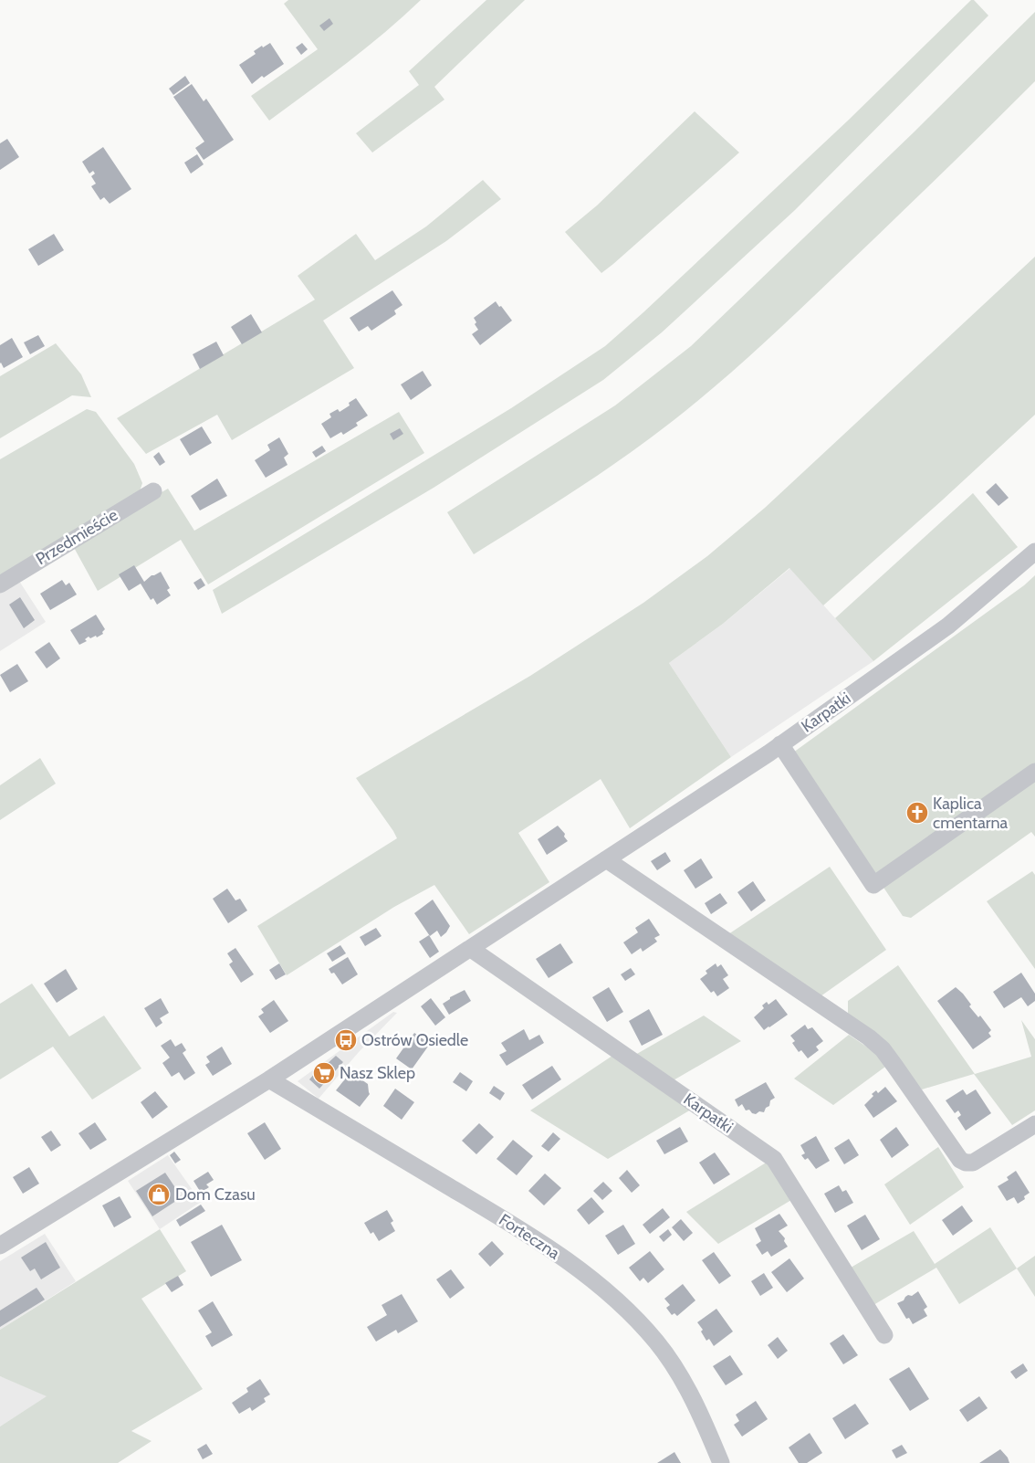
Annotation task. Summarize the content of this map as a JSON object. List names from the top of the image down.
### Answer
{
  "streets": {
    "street": ["Przedmieście", "Karpatki", "Forteczna"]
  },
  "crossings": [
    ["Karpatki", "Forteczna"]
  ],
  "places": {
    "church": ["Kaplica cmentarna"],
    "bus stop": ["Ostrów Osiedle"],
    "supermarket": ["Nasz Sklep"],
    "shop": ["Dom Czasu"]
  }
}
